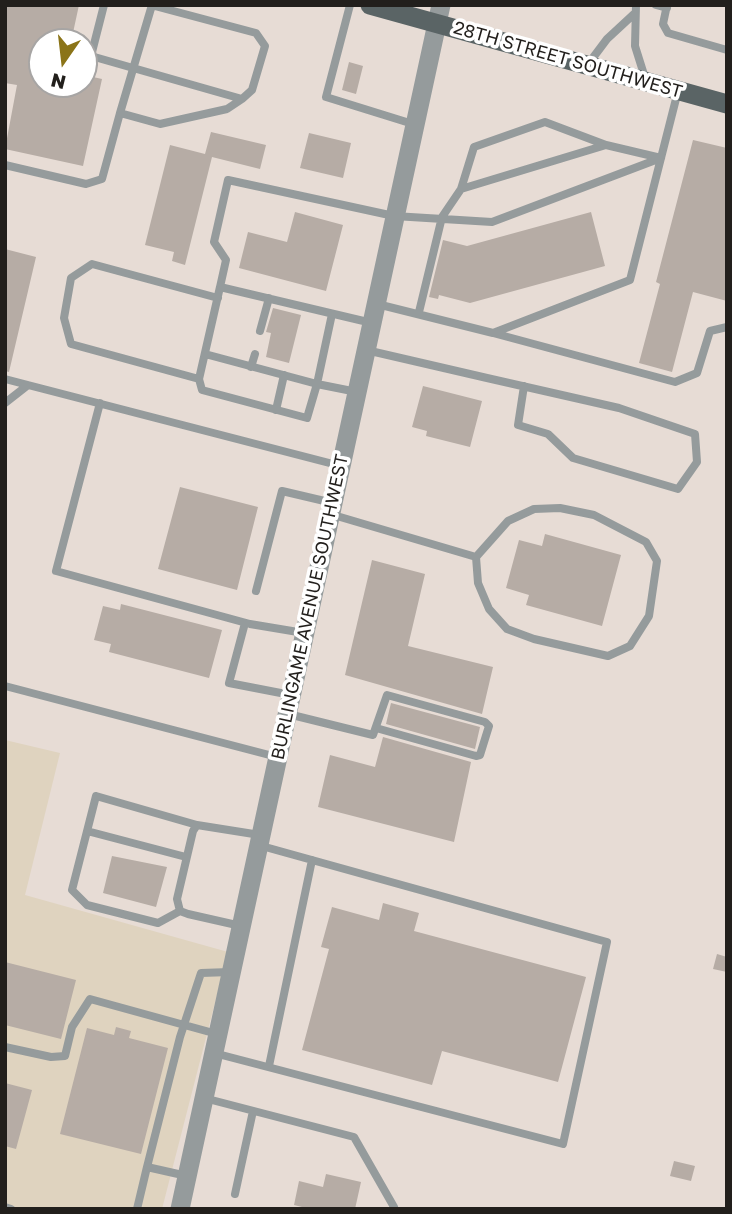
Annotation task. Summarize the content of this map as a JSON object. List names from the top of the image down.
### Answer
{
  "streets": {
    "main road": ["28TH STREET SOUTHWEST"],
    "street": ["BURLINGAME AVENUE SOUTHWEST"]
  },
  "crossings": [
    ["28TH STREET SOUTHWEST", "BURLINGAME AVENUE SOUTHWEST"]
  ],
  "north": "bottom"
}
